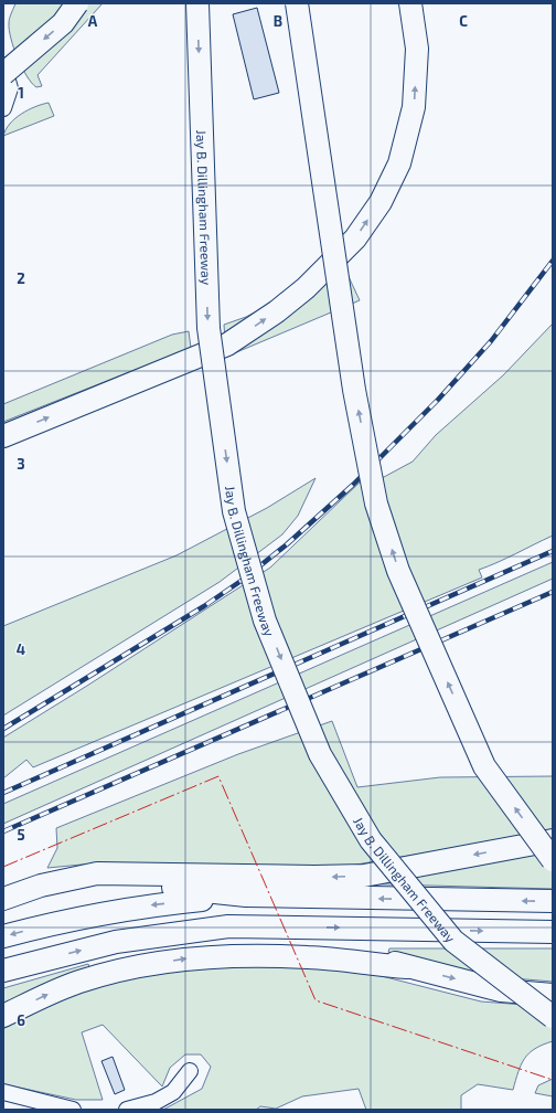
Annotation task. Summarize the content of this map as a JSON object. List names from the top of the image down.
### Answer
{
  "streets": {
    "highway": ["Jay B. Dillingham Freeway"]
  },
  "grid": {
    "columns": ["A", "B", "C"],
    "rows": [
      "1",
      "2",
      "3",
      "4",
      "5",
      "6"
    ]
  }
}
